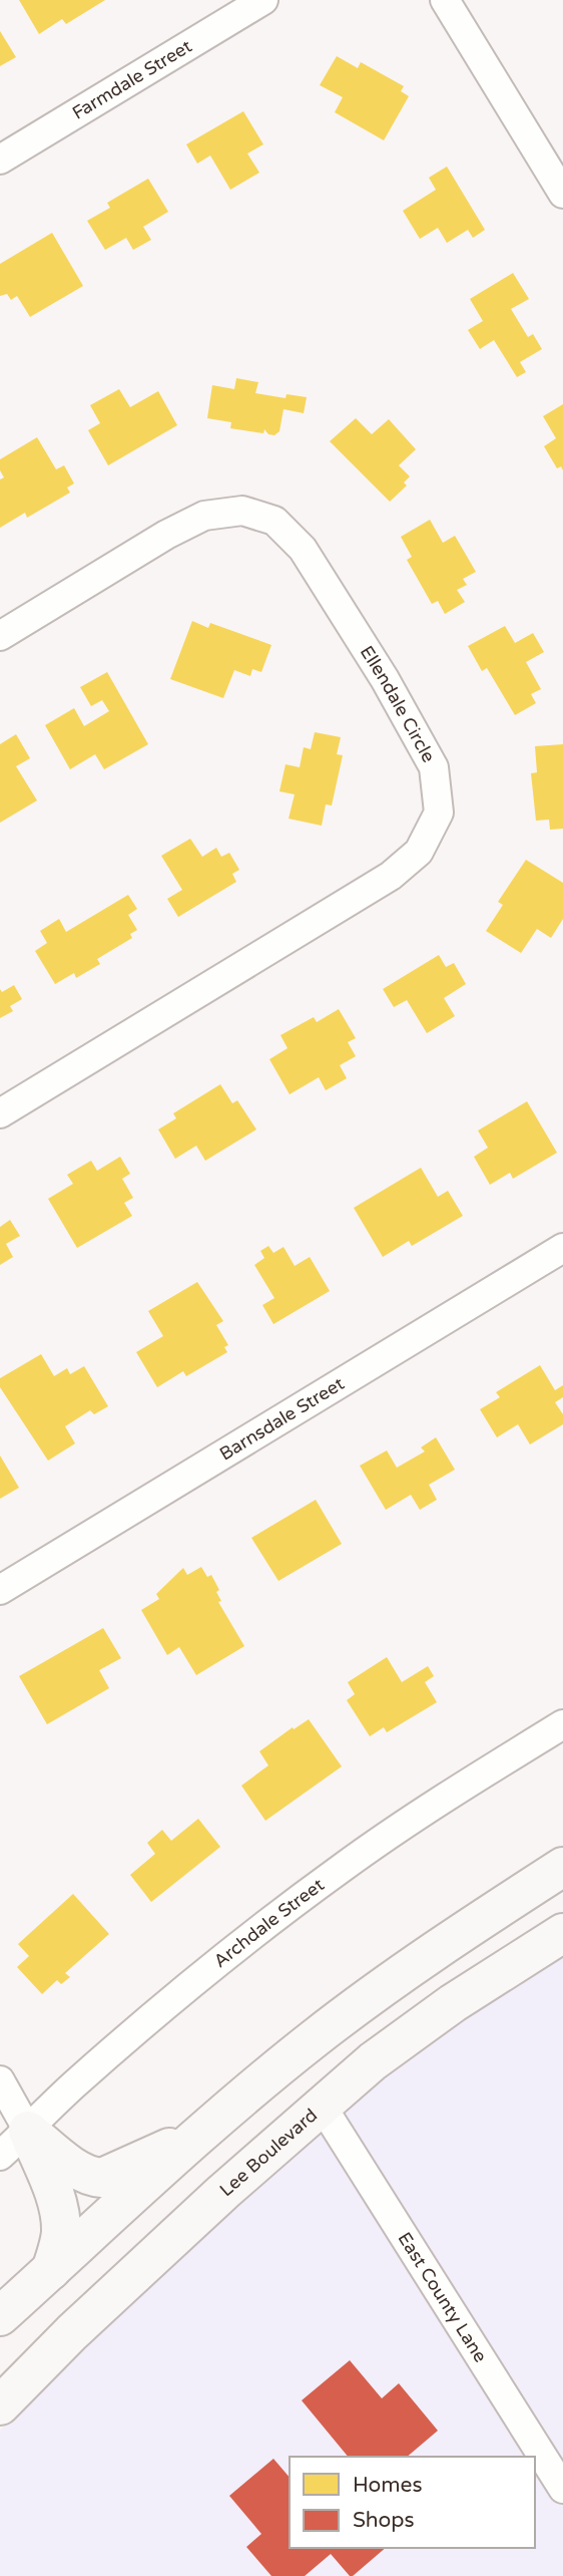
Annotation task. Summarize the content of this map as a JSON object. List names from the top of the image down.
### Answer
{
  "streets": {
    "main road": ["Lee Boulevard"],
    "street": [
      "Farmdale Street",
      "Ellendale Circle",
      "Barnsdale Street",
      "Archdale Street",
      "East County Lane"
    ]
  },
  "crossings": [
    ["Lee Boulevard", "East County Lane"]
  ],
  "legend": ["Homes", "Shops"]
}
